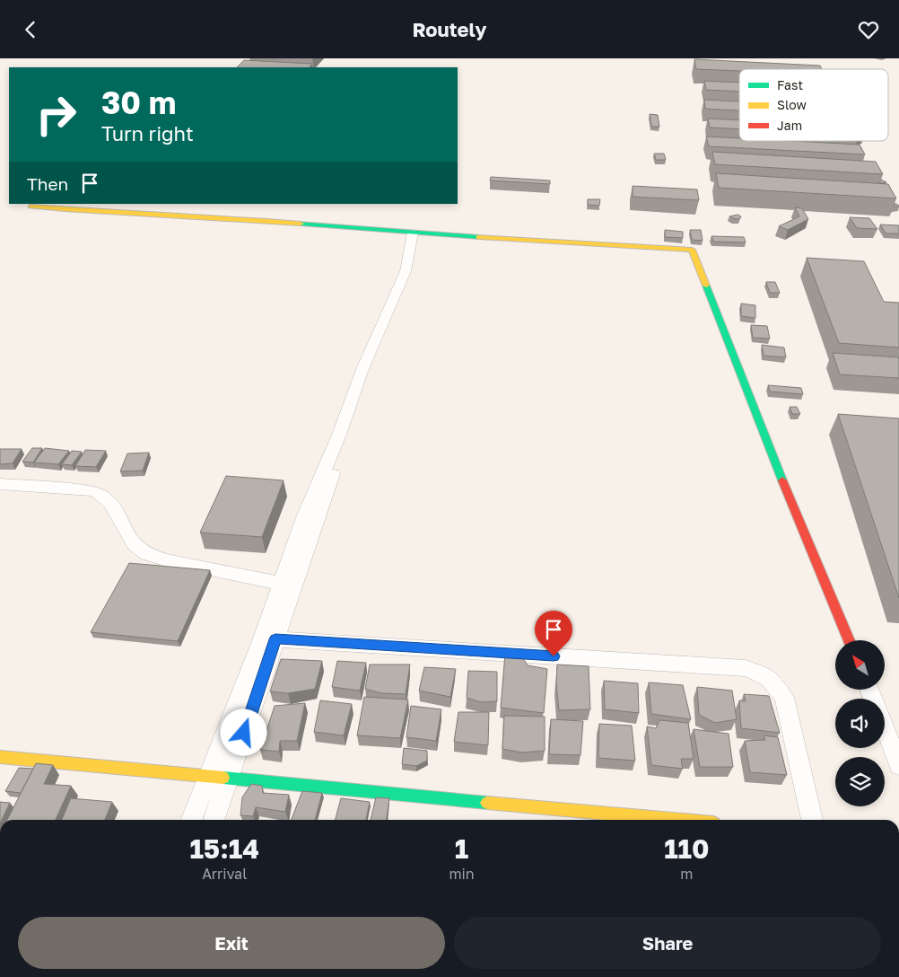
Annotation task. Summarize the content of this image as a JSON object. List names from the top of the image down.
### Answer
{
  "legend": ["Fast", "Slow", "Jam"],
  "north": "top left",
  "page": {
    "header": "Routely",
    "turn": ["30 m", "Turn right"],
    "then": "Then",
    "eta": [
      "15:14",
      "Arrival",
      "1",
      "min",
      "110",
      "m"
    ],
    "buttons": ["Exit", "Share"]
  }
}
